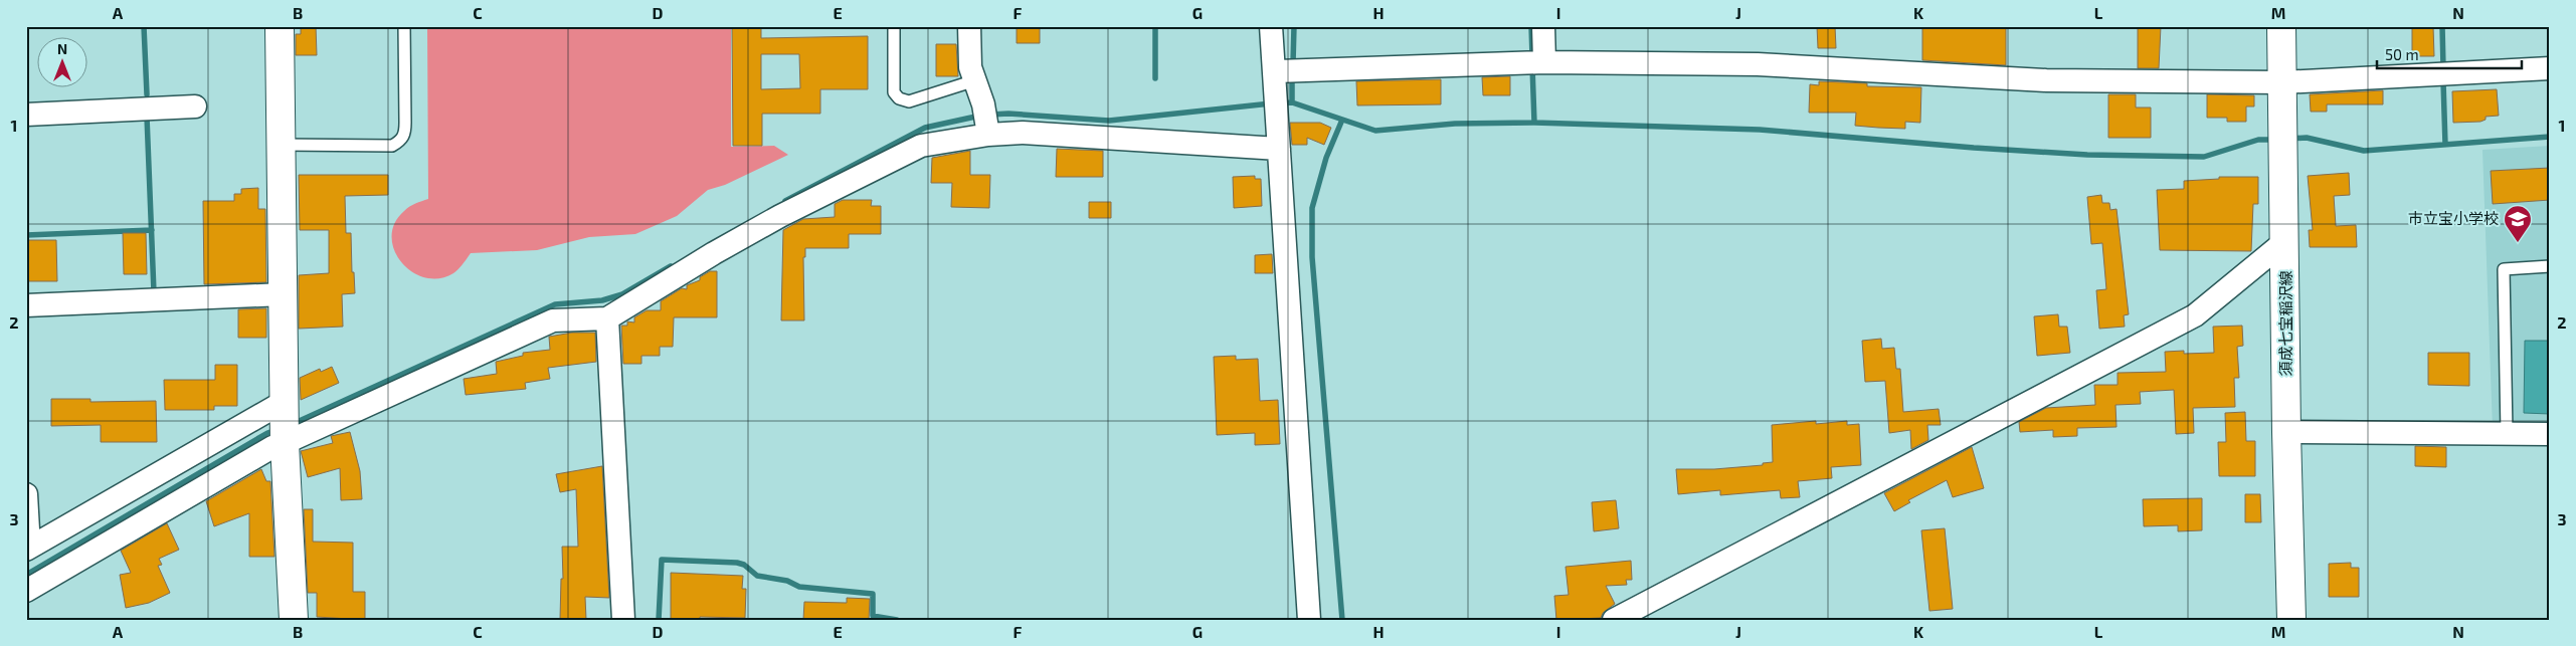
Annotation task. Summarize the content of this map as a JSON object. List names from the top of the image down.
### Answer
{
  "streets": {
    "main road": ["須成七宝稲沢線"]
  },
  "places": {
    "school or university": ["市立宝小学校"]
  },
  "scale_bar": "50 m",
  "north": "top",
  "grid": {
    "columns": [
      "A",
      "B",
      "C",
      "D",
      "E",
      "F",
      "G",
      "H",
      "I",
      "J",
      "K",
      "L",
      "M",
      "N"
    ],
    "rows": ["1", "2", "3"]
  }
}
